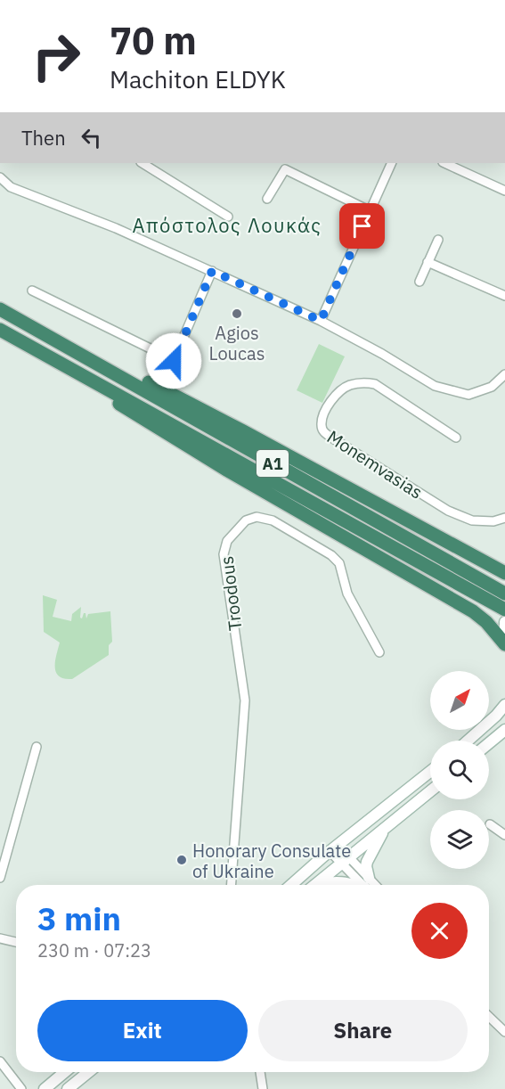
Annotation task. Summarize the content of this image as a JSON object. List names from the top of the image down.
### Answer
{
  "streets": {
    "highway": ["A1"],
    "street": ["Monemvasias", "Troodous"]
  },
  "districts": ["Απόστολος Λουκάς"],
  "places": ["Agios Loucas", "Honorary Consulate of Ukraine"],
  "north": "top right",
  "page": {
    "turn": ["70 m", "Machiton ELDYK"],
    "then": "Then",
    "heading": ["3 min", "230 m · 07:23"],
    "buttons": ["Exit", "Share"]
  }
}
